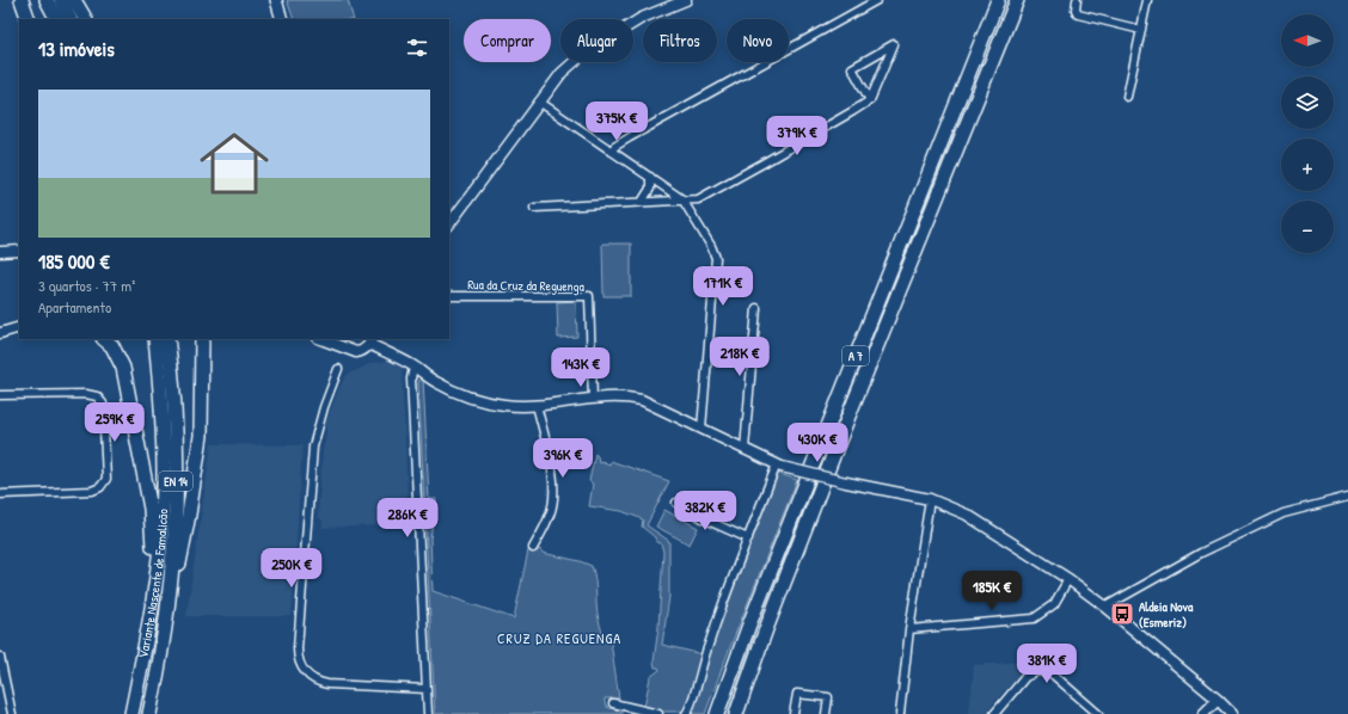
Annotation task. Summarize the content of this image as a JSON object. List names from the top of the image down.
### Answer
{
  "streets": {
    "highway": ["A 7", "EN 14", "Variante Nascente de Famalicão"],
    "street": ["Rua da Cruz da Reguenga"]
  },
  "districts": ["CRUZ DA REGUENGA"],
  "places": {
    "bus stop": ["Aldeia Nova (Esmeriz)"]
  },
  "north": "left",
  "page": {
    "map_buttons": ["+", "−"],
    "chip": [
      "Comprar",
      "Alugar",
      "Filtros",
      "Novo"
    ],
    "heading": "13 imóveis",
    "list": [
      {
        "name": "185 000 €",
        "note": "3 quartos · 77 m² · Apartamento"
      }
    ],
    "price": [
      "375K €",
      "379K €",
      "171K €",
      "218K €",
      "143K €",
      "259K €",
      "430K €",
      "396K €",
      "382K €",
      "286K €",
      "250K €",
      "185K €",
      "381K €"
    ]
  }
}
